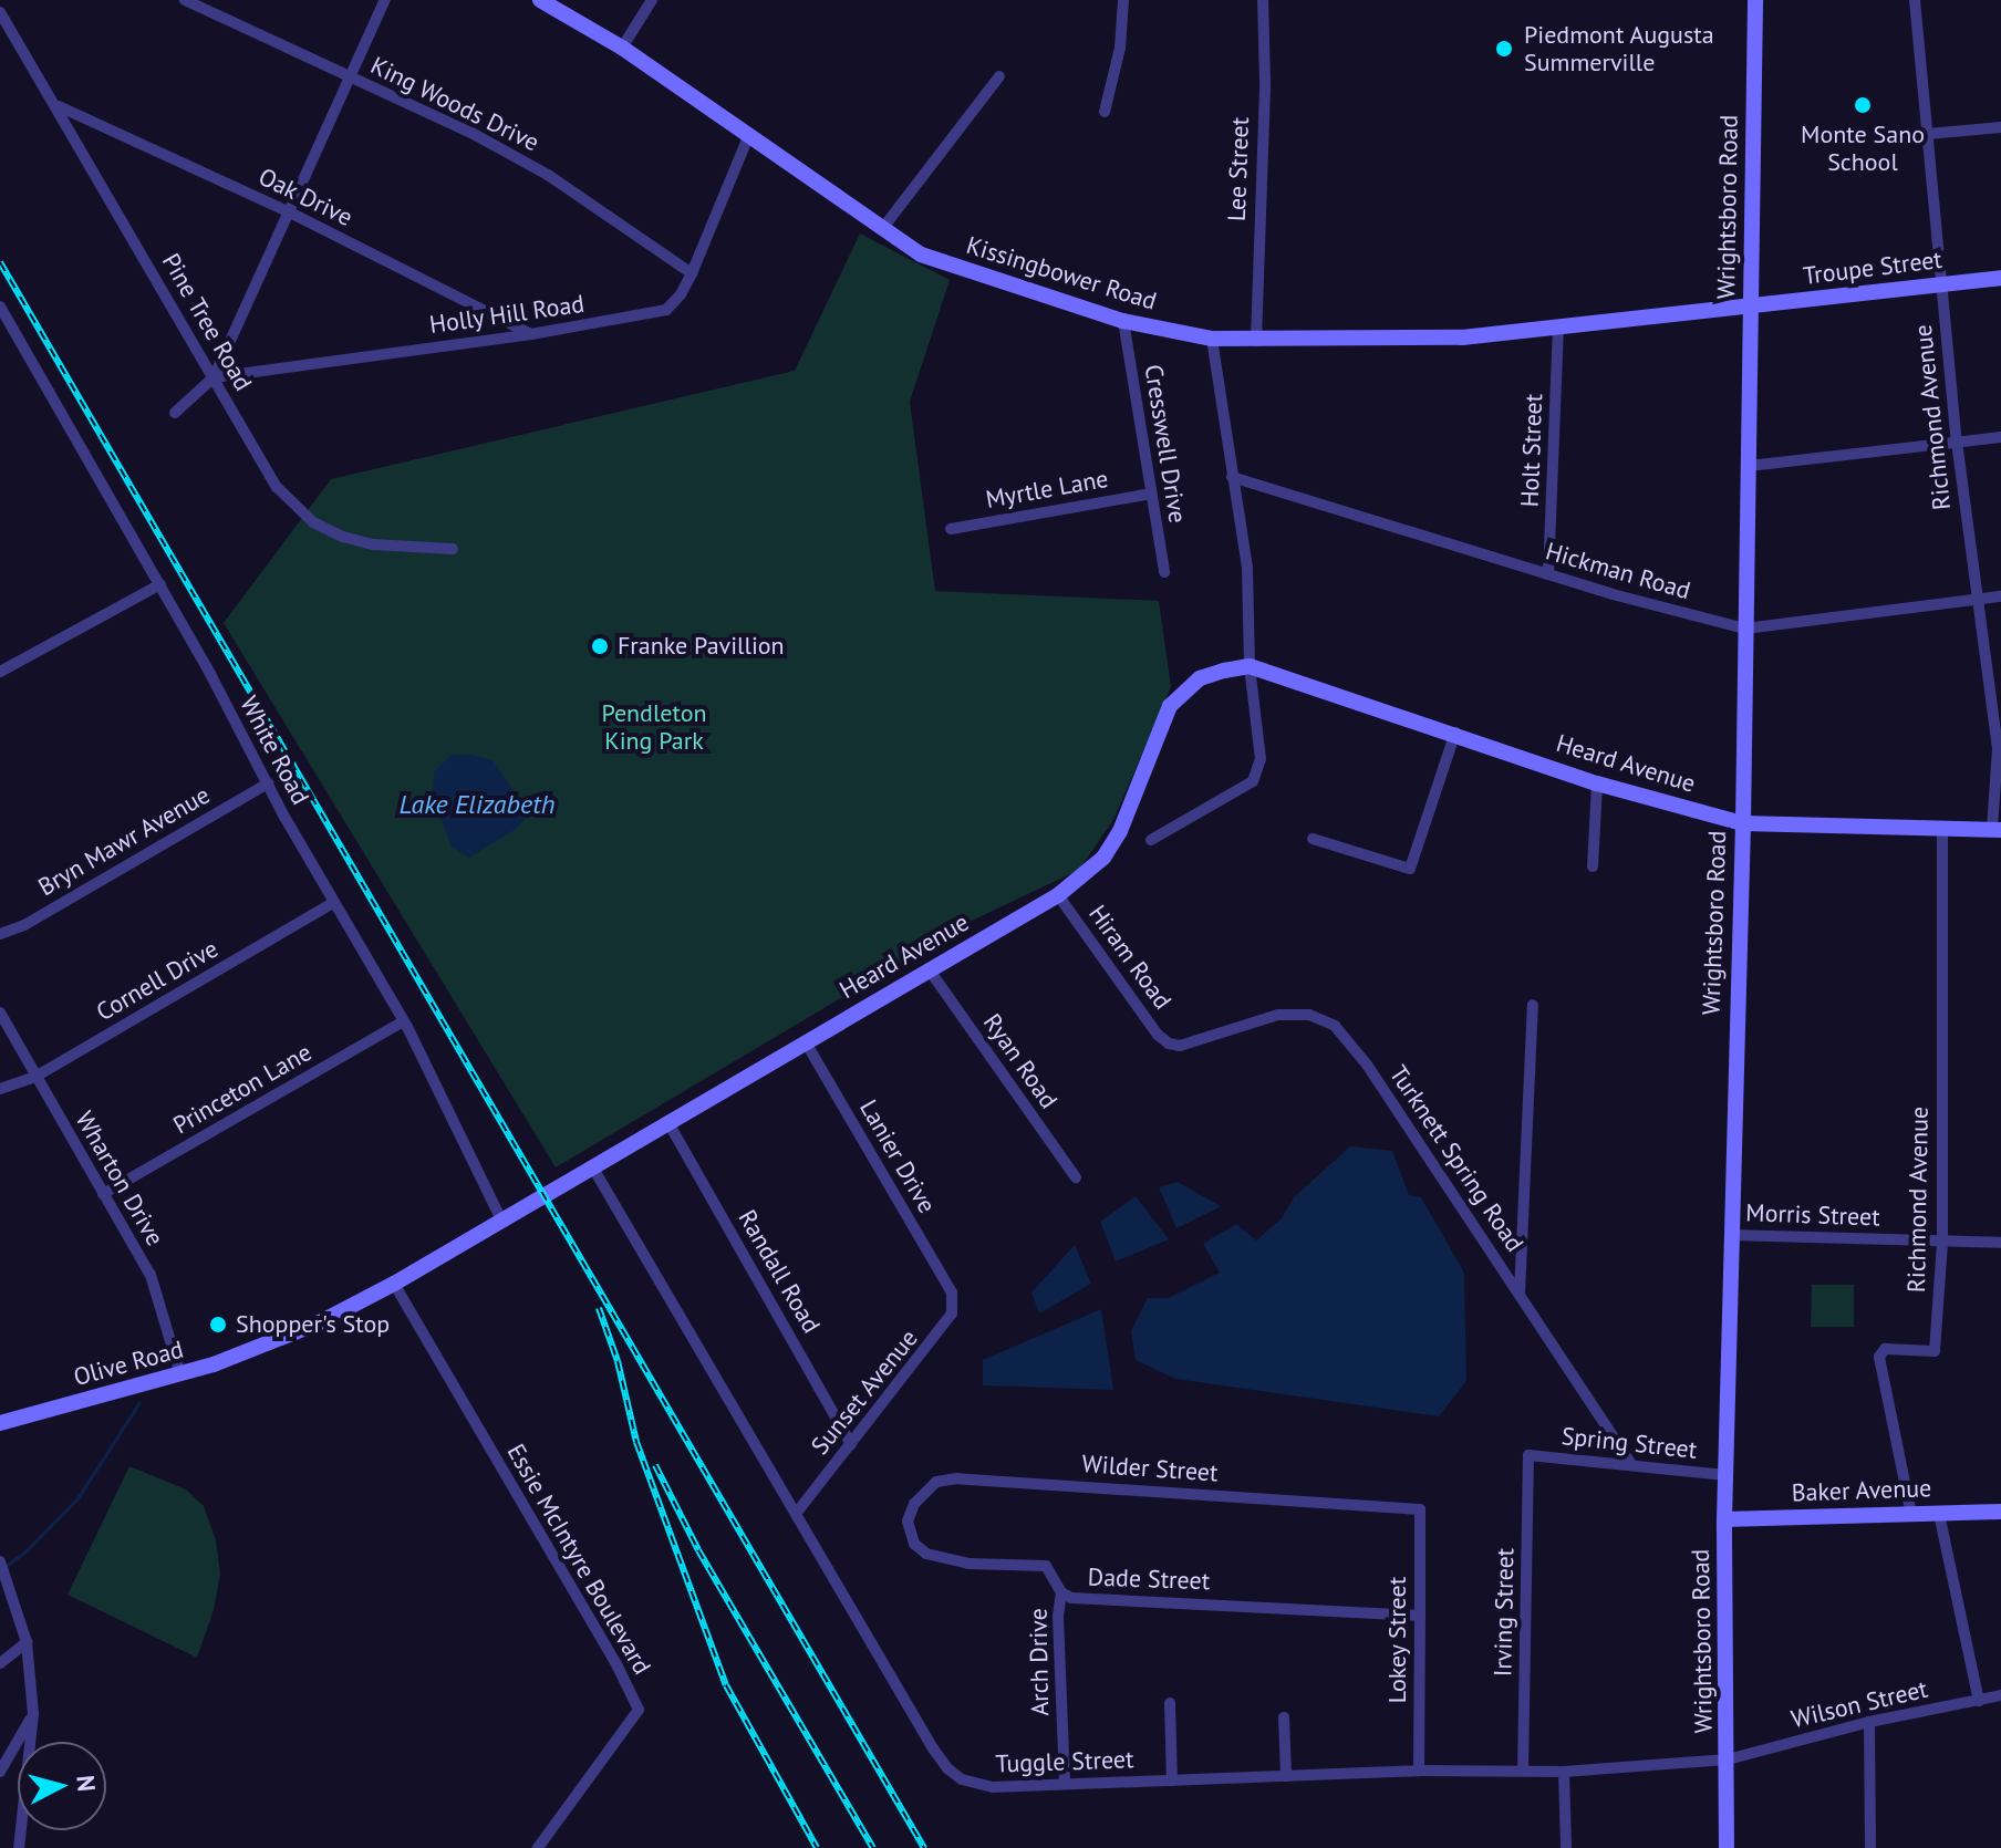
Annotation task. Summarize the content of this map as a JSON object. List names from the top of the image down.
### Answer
{
  "streets": {
    "street": [
      "King Woods Drive",
      "Lee Street",
      "Oak Drive",
      "Wrightsboro Road",
      "Troupe Street",
      "Kissingbower Road",
      "Holly Hill Road",
      "Pine Tree Road",
      "Richmond Avenue",
      "Cresswell Drive",
      "Holt Street",
      "Myrtle Lane",
      "Hickman Road",
      "White Road",
      "Heard Avenue",
      "Bryn Mawr Avenue",
      "Hiram Road",
      "Cornell Drive",
      "Ryan Road",
      "Princeton Lane",
      "Lanier Drive",
      "Turknett Spring Road",
      "Wharton Drive",
      "Morris Street",
      "Randall Road",
      "Olive Road",
      "Sunset Avenue",
      "Spring Street",
      "Wilder Street",
      "Baker Avenue",
      "Essie McIntyre Boulevard",
      "Dade Street",
      "Irving Street",
      "Lokey Street",
      "Arch Drive",
      "Wilson Street",
      "Tuggle Street"
    ]
  },
  "crossings": [
    ["King Woods Drive", "Holly Hill Road"],
    ["Lee Street", "Kissingbower Road"],
    ["Oak Drive", "Holly Hill Road"],
    ["Oak Drive", "Pine Tree Road"],
    ["Wrightsboro Road", "Troupe Street"],
    ["Wrightsboro Road", "Kissingbower Road"],
    ["Wrightsboro Road", "Hickman Road"],
    ["Wrightsboro Road", "Heard Avenue"],
    ["Wrightsboro Road", "Morris Street"],
    ["Wrightsboro Road", "Spring Street"],
    ["Wrightsboro Road", "Baker Avenue"],
    ["Wrightsboro Road", "Wilson Street"],
    ["Wrightsboro Road", "Tuggle Street"],
    ["Troupe Street", "Kissingbower Road"],
    ["Troupe Street", "Richmond Avenue"],
    ["Kissingbower Road", "Holly Hill Road"],
    ["Kissingbower Road", "Cresswell Drive"],
    ["Kissingbower Road", "Holt Street"],
    ["Holly Hill Road", "Pine Tree Road"],
    ["Richmond Avenue", "Hickman Road"],
    ["Richmond Avenue", "Heard Avenue"],
    ["Richmond Avenue", "Morris Street"],
    ["Richmond Avenue", "Baker Avenue"],
    ["Cresswell Drive", "Myrtle Lane"],
    ["Holt Street", "Hickman Road"],
    ["White Road", "Heard Avenue"],
    ["White Road", "Bryn Mawr Avenue"],
    ["White Road", "Cornell Drive"],
    ["White Road", "Princeton Lane"],
    ["White Road", "Olive Road"],
    ["Heard Avenue", "Hiram Road"],
    ["Heard Avenue", "Ryan Road"],
    ["Heard Avenue", "Lanier Drive"],
    ["Heard Avenue", "Randall Road"],
    ["Heard Avenue", "Olive Road"],
    ["Heard Avenue", "Tuggle Street"],
    ["Hiram Road", "Turknett Spring Road"],
    ["Cornell Drive", "Wharton Drive"],
    ["Princeton Lane", "Wharton Drive"],
    ["Lanier Drive", "Sunset Avenue"],
    ["Turknett Spring Road", "Spring Street"],
    ["Wharton Drive", "Olive Road"],
    ["Randall Road", "Sunset Avenue"],
    ["Olive Road", "Essie McIntyre Boulevard"],
    ["Sunset Avenue", "Tuggle Street"],
    ["Spring Street", "Irving Street"],
    ["Wilder Street", "Dade Street"],
    ["Wilder Street", "Lokey Street"],
    ["Dade Street", "Lokey Street"],
    ["Dade Street", "Arch Drive"],
    ["Irving Street", "Tuggle Street"],
    ["Lokey Street", "Tuggle Street"],
    ["Arch Drive", "Tuggle Street"],
    ["Wilson Street", "Tuggle Street"]
  ],
  "water": ["Lake Elizabeth"],
  "parks": ["Pendleton King Park"],
  "places": [
    "Piedmont Augusta Summerville",
    "Monte Sano School",
    "Franke Pavillion",
    "Shopper's Stop"
  ],
  "north": "right"
}
